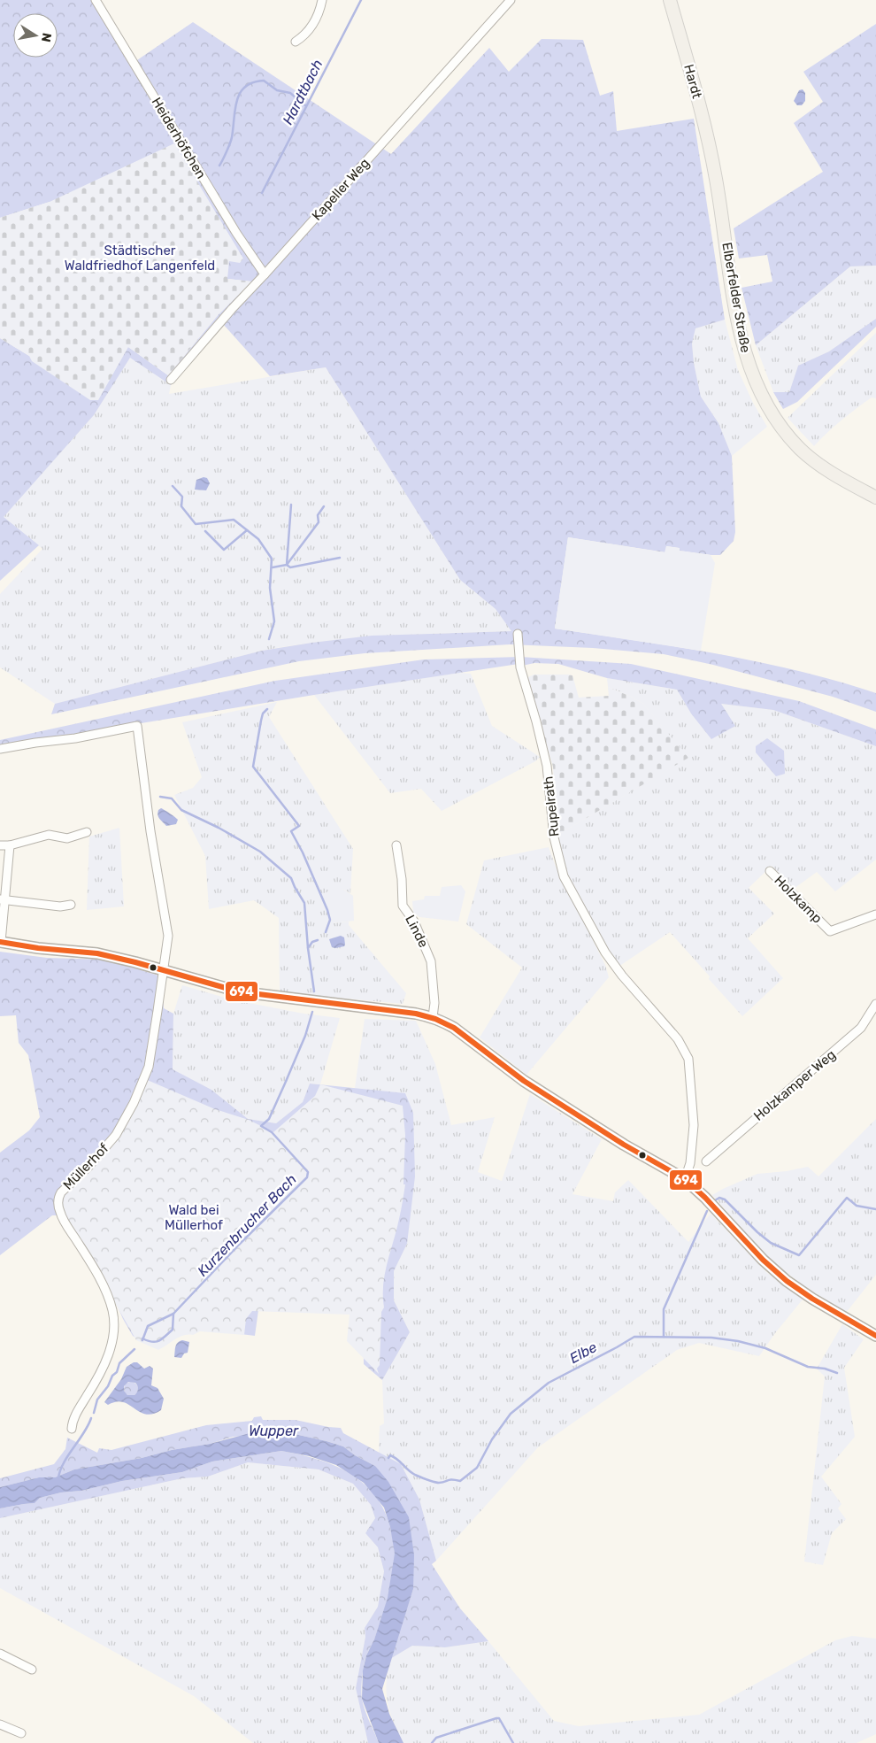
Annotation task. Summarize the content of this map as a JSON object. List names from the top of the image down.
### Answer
{
  "streets": {
    "main road": ["Hardt", "Elberfelder Straße"],
    "street": [
      "Heiderhöfchen",
      "Kapeller Weg",
      "Rupelrath",
      "Holzkamp",
      "Linde",
      "Holzkamper Weg",
      "Müllerhof"
    ]
  },
  "crossings": [
    ["Hardt", "Elberfelder Straße"],
    ["Heiderhöfchen", "Kapeller Weg"]
  ],
  "water": [
    "Hardtbach",
    "Kurzenbrucher Bach",
    "Elbe",
    "Wupper"
  ],
  "parks": ["Städtischer Waldfriedhof Langenfeld", "Wald bei Müllerhof"],
  "lines": ["transit line 694"],
  "north": "right"
}
